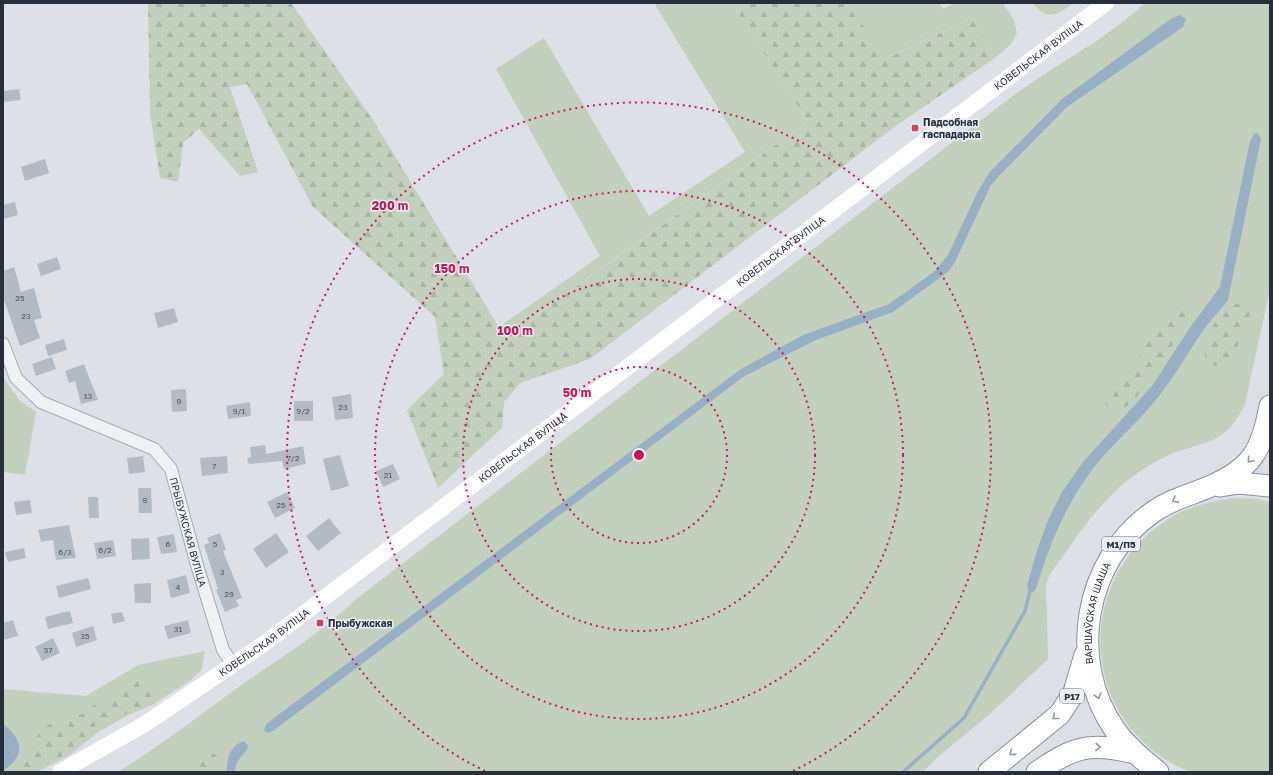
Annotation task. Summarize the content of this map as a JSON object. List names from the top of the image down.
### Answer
{
  "streets": {
    "highway": ["М1/П5", "ВАРШАЎСКАЯ ШАША", "Р17"],
    "main road": ["КОВЕЛЬСКАЯ ВУЛІЦА"],
    "street": ["ПРЫБУЖСКАЯ ВУЛІЦА"]
  },
  "crossings": [
    ["КОВЕЛЬСКАЯ ВУЛІЦА", "ПРЫБУЖСКАЯ ВУЛІЦА"],
    ["ВАРШАЎСКАЯ ШАША", "Р17"]
  ],
  "places": {
    "transit": ["Падсобная гаспадарка", "Прыбужская"]
  },
  "house_numbers": [
    "25",
    "23",
    "13",
    "9",
    "23",
    "9/1",
    "9/2",
    "7/2",
    "7",
    "21",
    "8",
    "25",
    "6",
    "5",
    "6/2",
    "6/3",
    "3",
    "4",
    "29",
    "31",
    "35",
    "37"
  ],
  "rings": [
    "200 m",
    "150 m",
    "100 m",
    "50 m"
  ]
}
